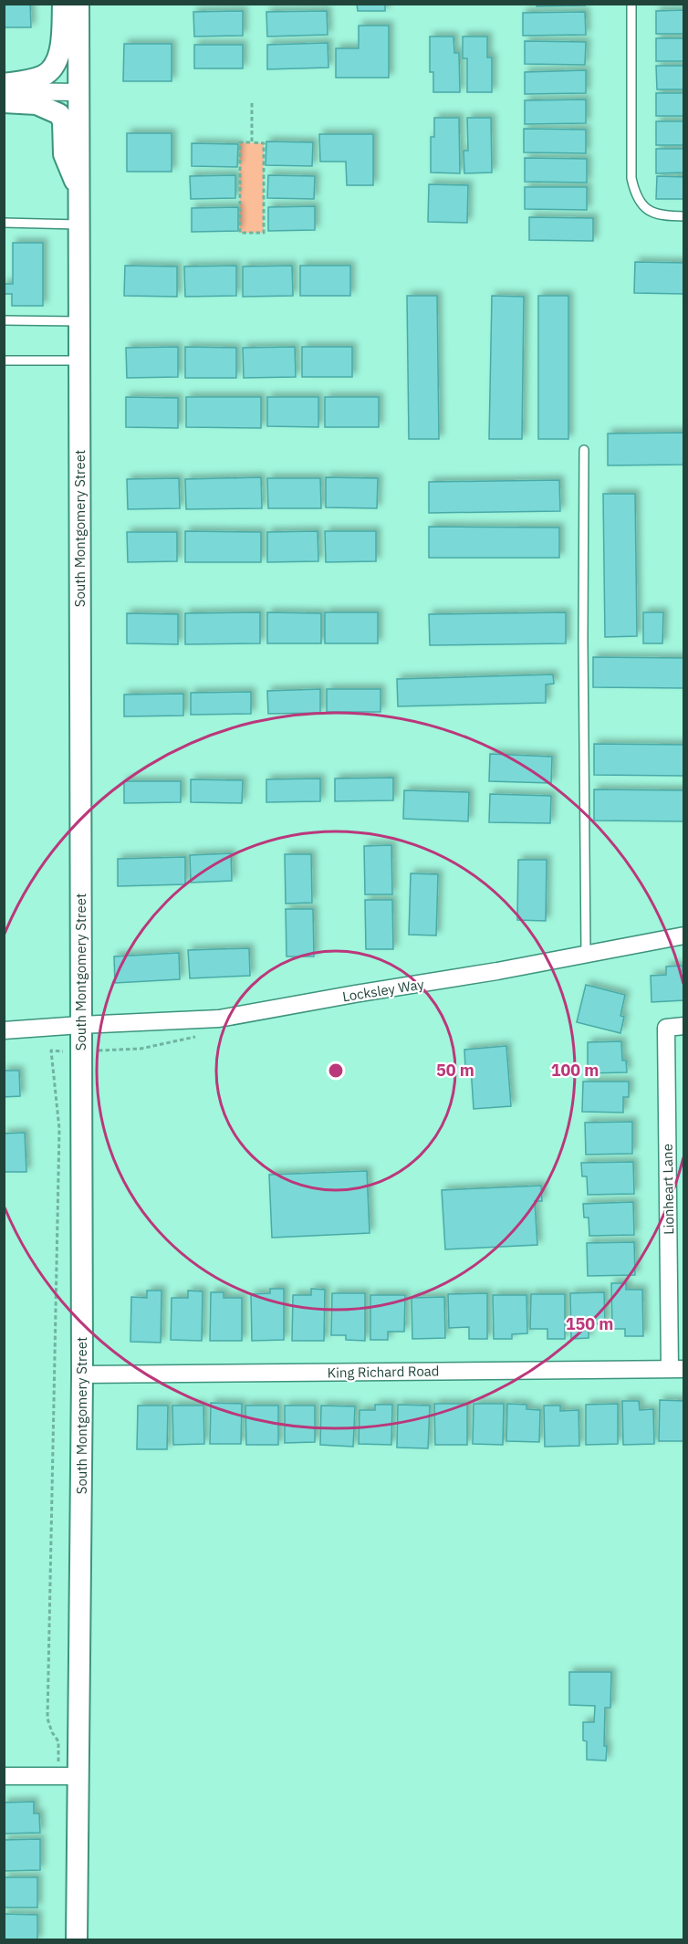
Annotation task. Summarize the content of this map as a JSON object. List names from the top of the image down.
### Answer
{
  "streets": {
    "street": [
      "South Montgomery Street",
      "Locksley Way",
      "Lionheart Lane",
      "King Richard Road"
    ]
  },
  "crossings": [
    ["South Montgomery Street", "Locksley Way"],
    ["South Montgomery Street", "King Richard Road"],
    ["Lionheart Lane", "King Richard Road"]
  ],
  "rings": ["50 m", "100 m", "150 m"]
}
